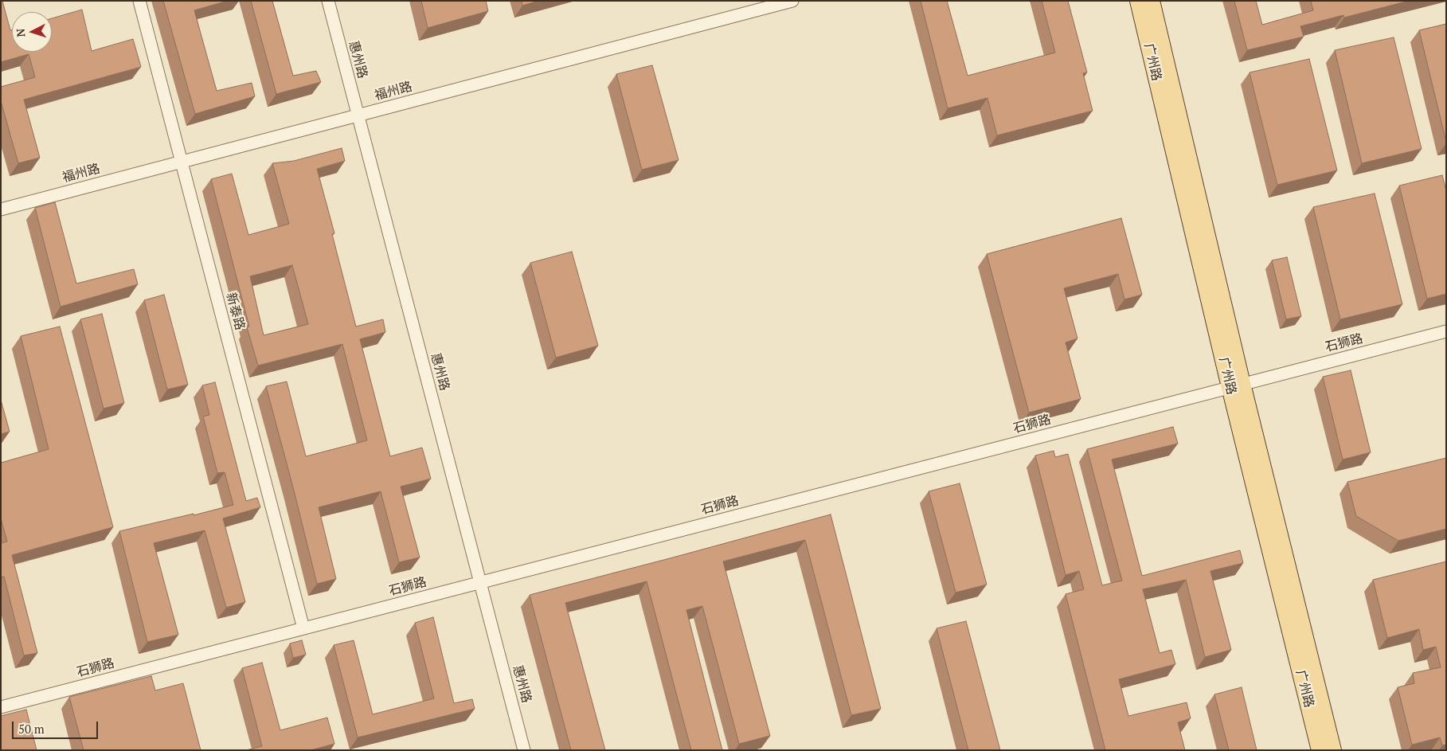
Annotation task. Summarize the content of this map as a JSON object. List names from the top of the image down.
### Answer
{
  "streets": {
    "main road": ["广州路"],
    "street": [
      "惠州路",
      "福州路",
      "新泰路",
      "石狮路"
    ]
  },
  "crossings": [
    ["广州路", "石狮路"],
    ["福州路", "新泰路"],
    ["新泰路", "石狮路"]
  ],
  "scale_bar": "50 m",
  "north": "left"
}
